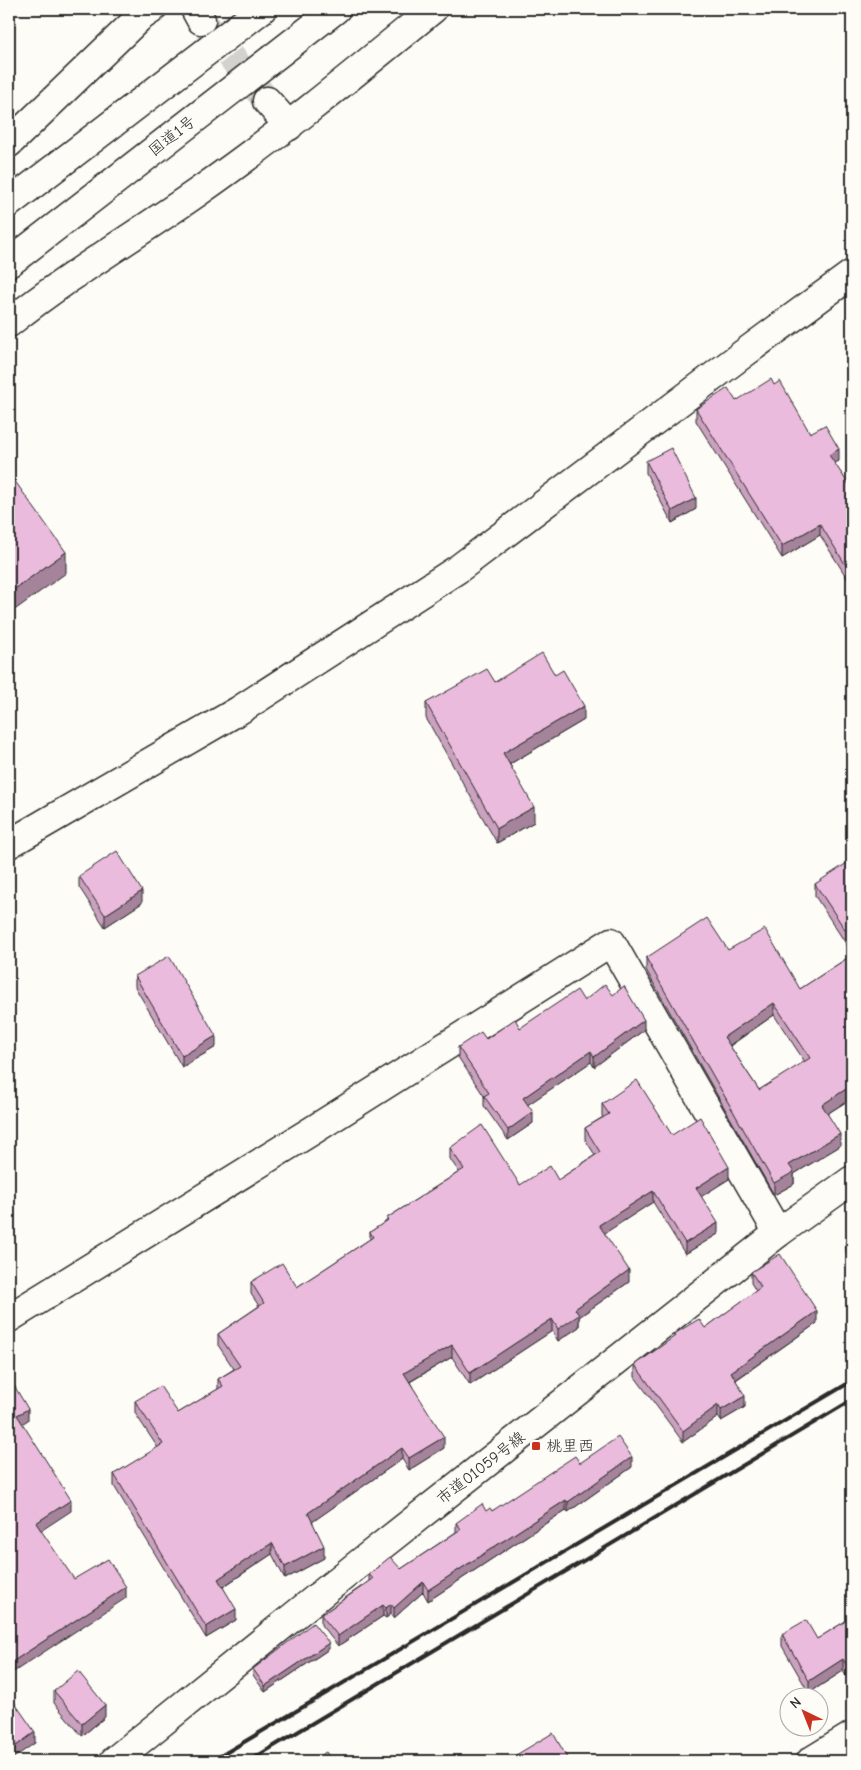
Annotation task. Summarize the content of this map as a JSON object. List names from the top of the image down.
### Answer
{
  "streets": {
    "main road": ["国道1号", "市道01059号線"]
  },
  "places": {
    "transit": ["桃里西"]
  },
  "north": "top left"
}
